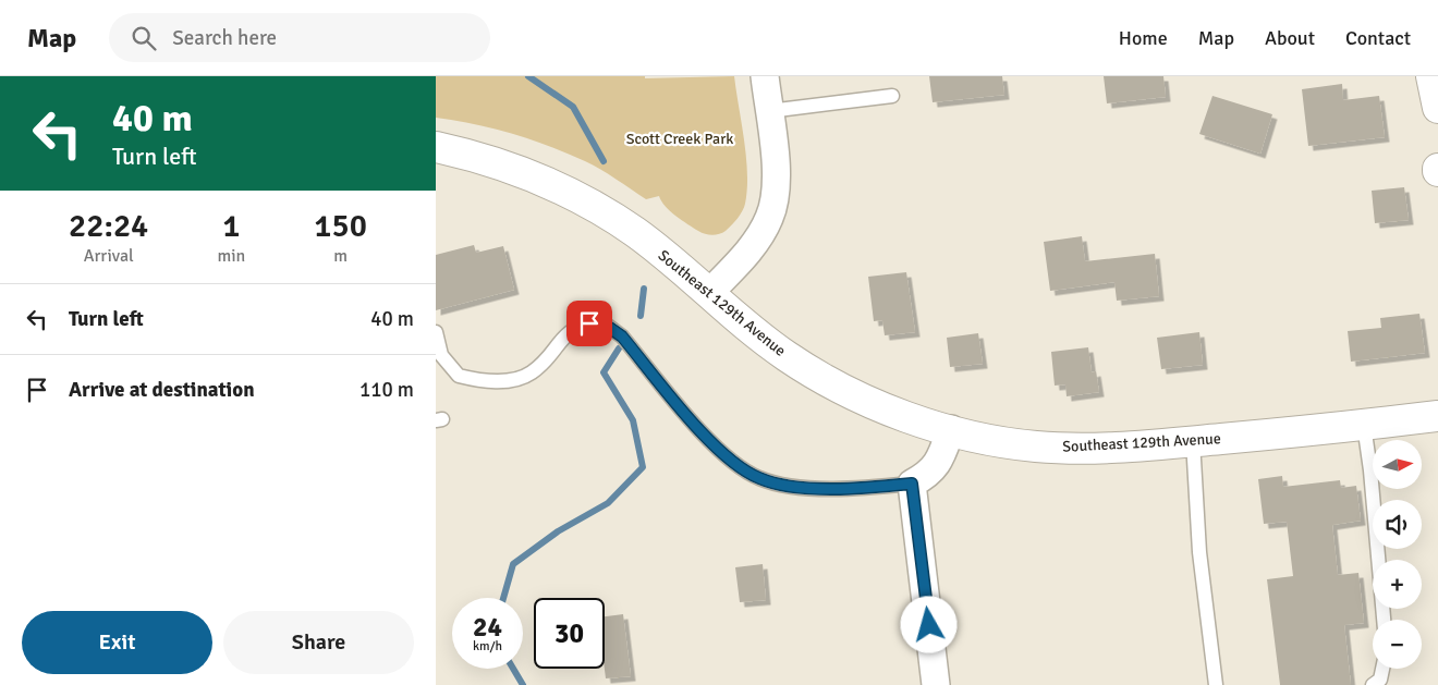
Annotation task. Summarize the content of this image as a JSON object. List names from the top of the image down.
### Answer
{
  "streets": {
    "main road": ["Southeast 129th Avenue"]
  },
  "parks": ["Scott Creek Park"],
  "north": "right",
  "page": {
    "header": "Map",
    "search": "Search here",
    "nav": [
      "Home",
      "Map",
      "About",
      "Contact"
    ],
    "turn": ["40 m", "Turn left"],
    "eta": [
      "22:24",
      "Arrival",
      "1",
      "min",
      "150",
      "m"
    ],
    "list": [
      {
        "name": "Turn left",
        "value": "40 m"
      },
      {
        "name": "Arrive at destination",
        "value": "110 m"
      }
    ],
    "map_buttons": ["+", "−"],
    "speed": "24 km/h",
    "limit": "30",
    "buttons": ["Exit", "Share"]
  }
}
